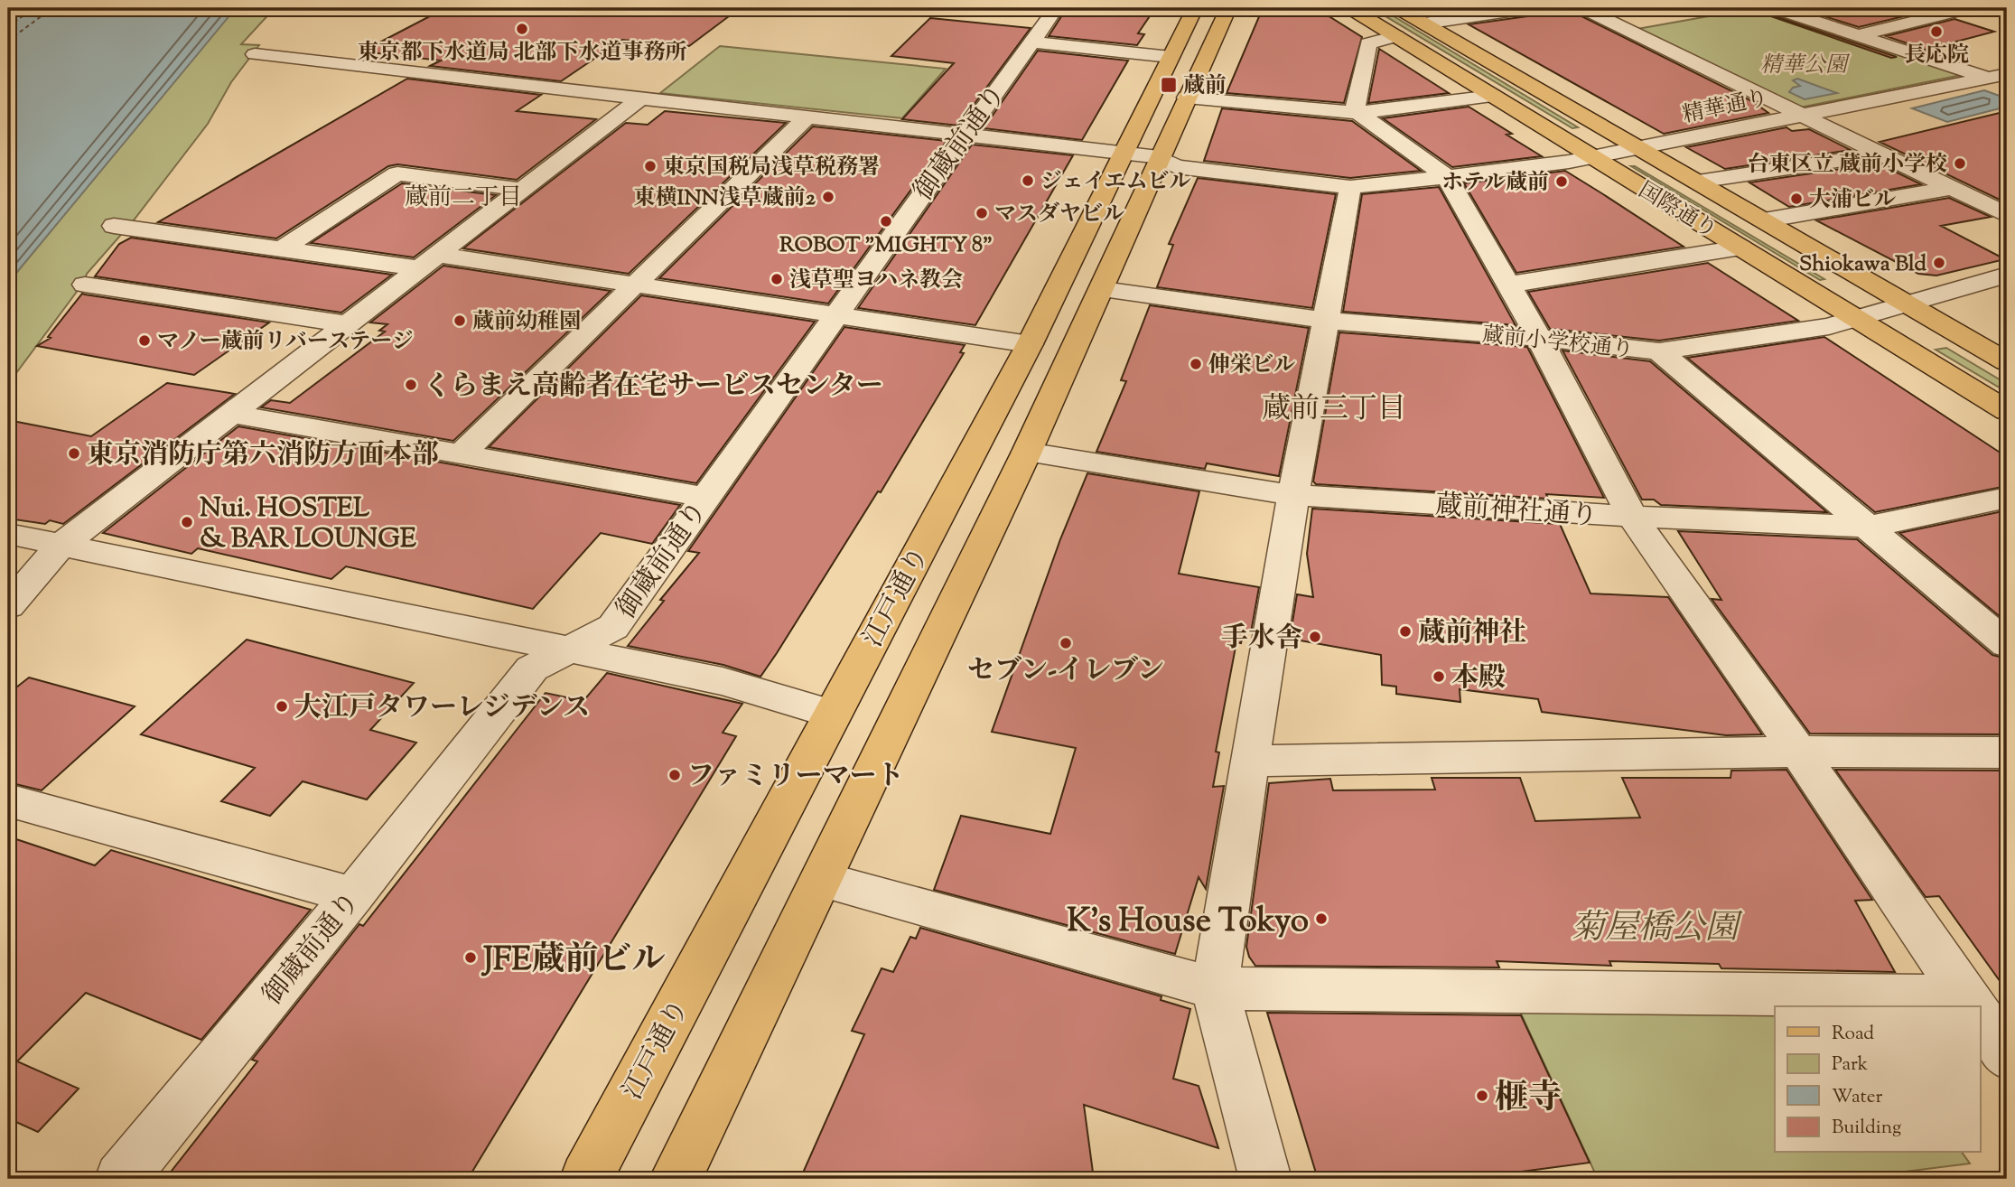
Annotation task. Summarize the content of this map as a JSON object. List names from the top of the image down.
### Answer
{
  "streets": {
    "main road": ["国際通り", "江戸通り"],
    "street": [
      "精華通り",
      "御蔵前通り",
      "蔵前小学校通り",
      "蔵前神社通り"
    ]
  },
  "crossings": [
    ["精華通り", "御蔵前通り"],
    ["精華通り", "国際通り"],
    ["精華通り", "江戸通り"],
    ["国際通り", "蔵前小学校通り"],
    ["蔵前小学校通り", "江戸通り"],
    ["蔵前神社通り", "江戸通り"]
  ],
  "districts": ["蔵前二丁目", "蔵前三丁目"],
  "parks": ["精華公園", "菊屋橋公園"],
  "places": {
    "other": [
      "東京都下水道局 北部下水道事務所",
      "長応院",
      "台東区立 蔵前小学校",
      "東京国税局浅草税務署",
      "ジェイエムビル",
      "ホテル蔵前",
      "東横INN浅草蔵前2",
      "大浦ビル",
      "マスダヤビル",
      "ROBOT \"MIGHTY 8\"",
      "Shiokawa Bld",
      "浅草聖ヨハネ教会",
      "蔵前幼稚園",
      "マノー蔵前リバーステージ",
      "伸栄ビル",
      "くらまえ高齢者在宅サービスセンター",
      "東京消防庁第六消防方面本部",
      "Nui. HOSTEL & BAR LOUNGE",
      "蔵前神社",
      "手水舎",
      "セブン-イレブン",
      "本殿",
      "大江戸タワーレジデンス",
      "ファミリーマート",
      "K's House Tokyo",
      "JFE蔵前ビル",
      "榧寺"
    ],
    "transit": ["蔵前"]
  },
  "legend": [
    "Road",
    "Park",
    "Water",
    "Building"
  ]
}
